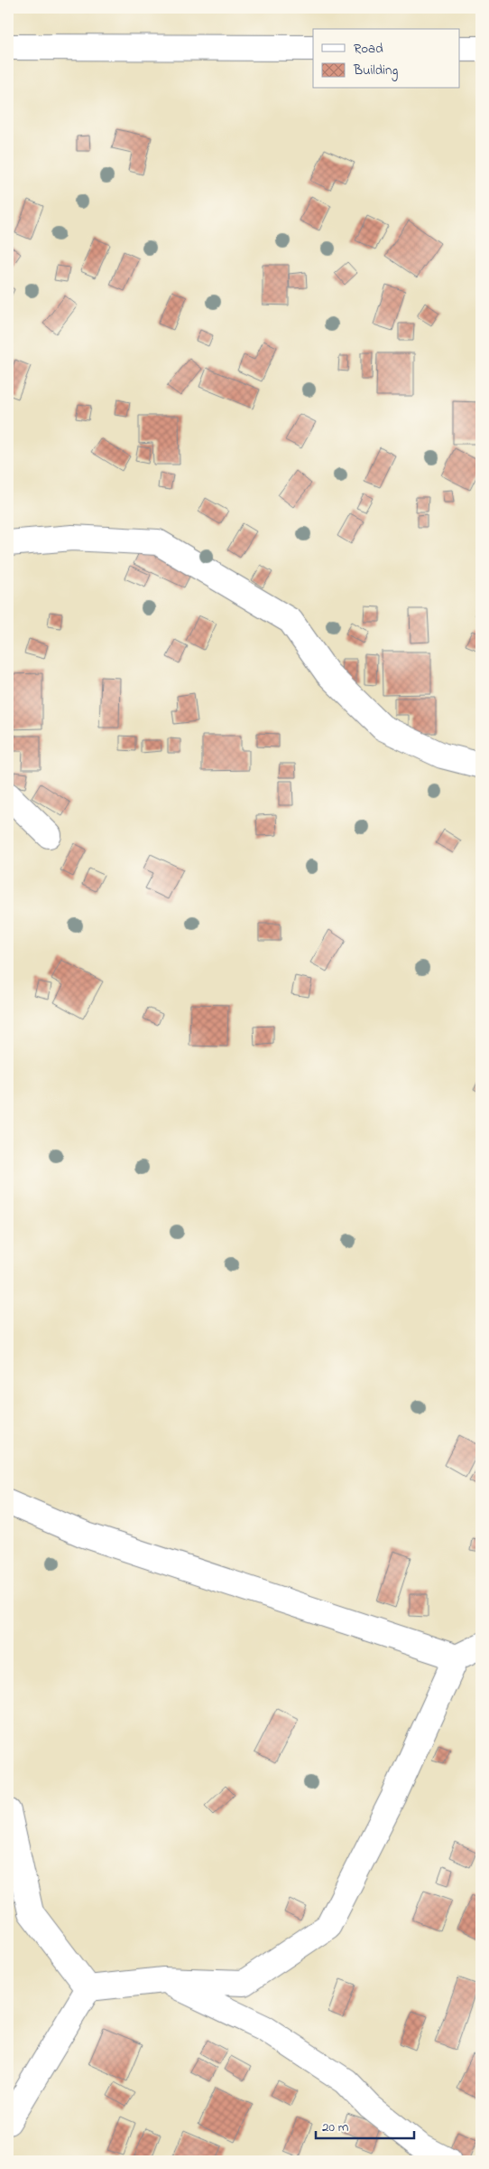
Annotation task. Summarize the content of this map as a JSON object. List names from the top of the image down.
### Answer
{
  "legend": ["Road", "Building"],
  "scale_bar": "20 m"
}
